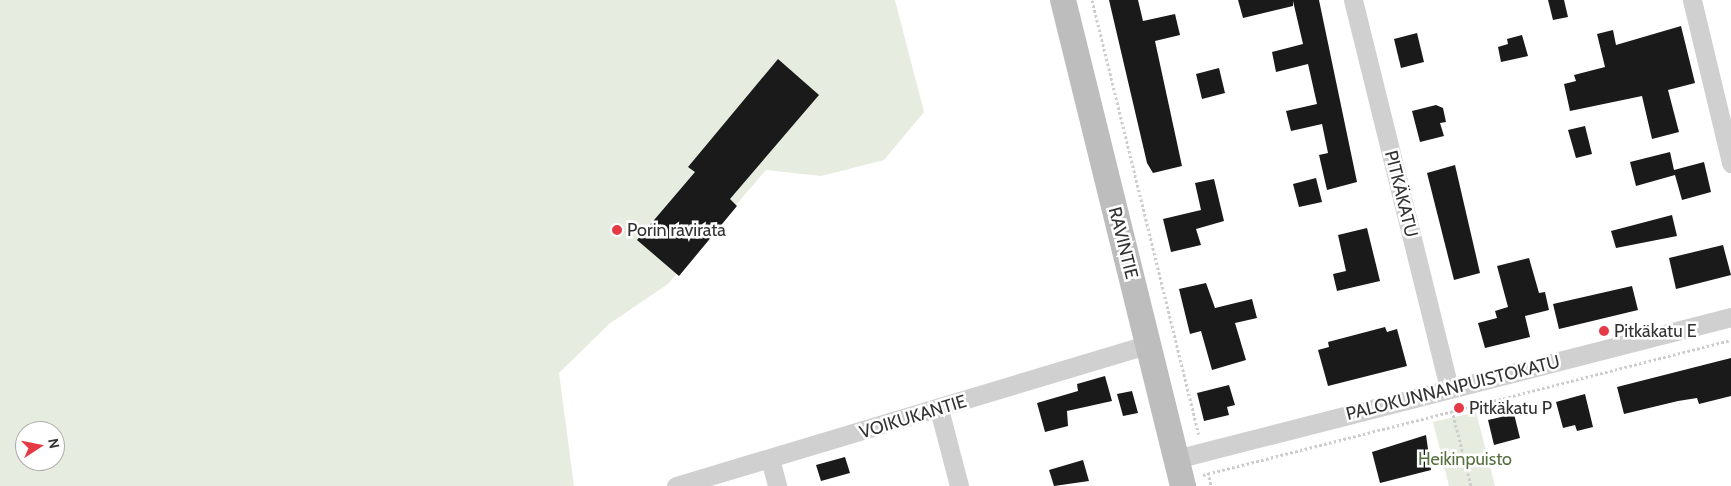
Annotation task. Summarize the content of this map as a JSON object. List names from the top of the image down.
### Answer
{
  "streets": {
    "main road": ["RAVINTIE"],
    "street": ["PITKÄKATU", "PALOKUNNANPUISTOKATU", "VOIKUKANTIE"]
  },
  "crossings": [
    ["PITKÄKATU", "PALOKUNNANPUISTOKATU"],
    ["RAVINTIE", "PALOKUNNANPUISTOKATU"],
    ["RAVINTIE", "VOIKUKANTIE"]
  ],
  "parks": ["Heikinpuisto"],
  "places": ["Porin ravirata", "Pitkäkatu E", "Pitkäkatu P"],
  "north": "right"
}
